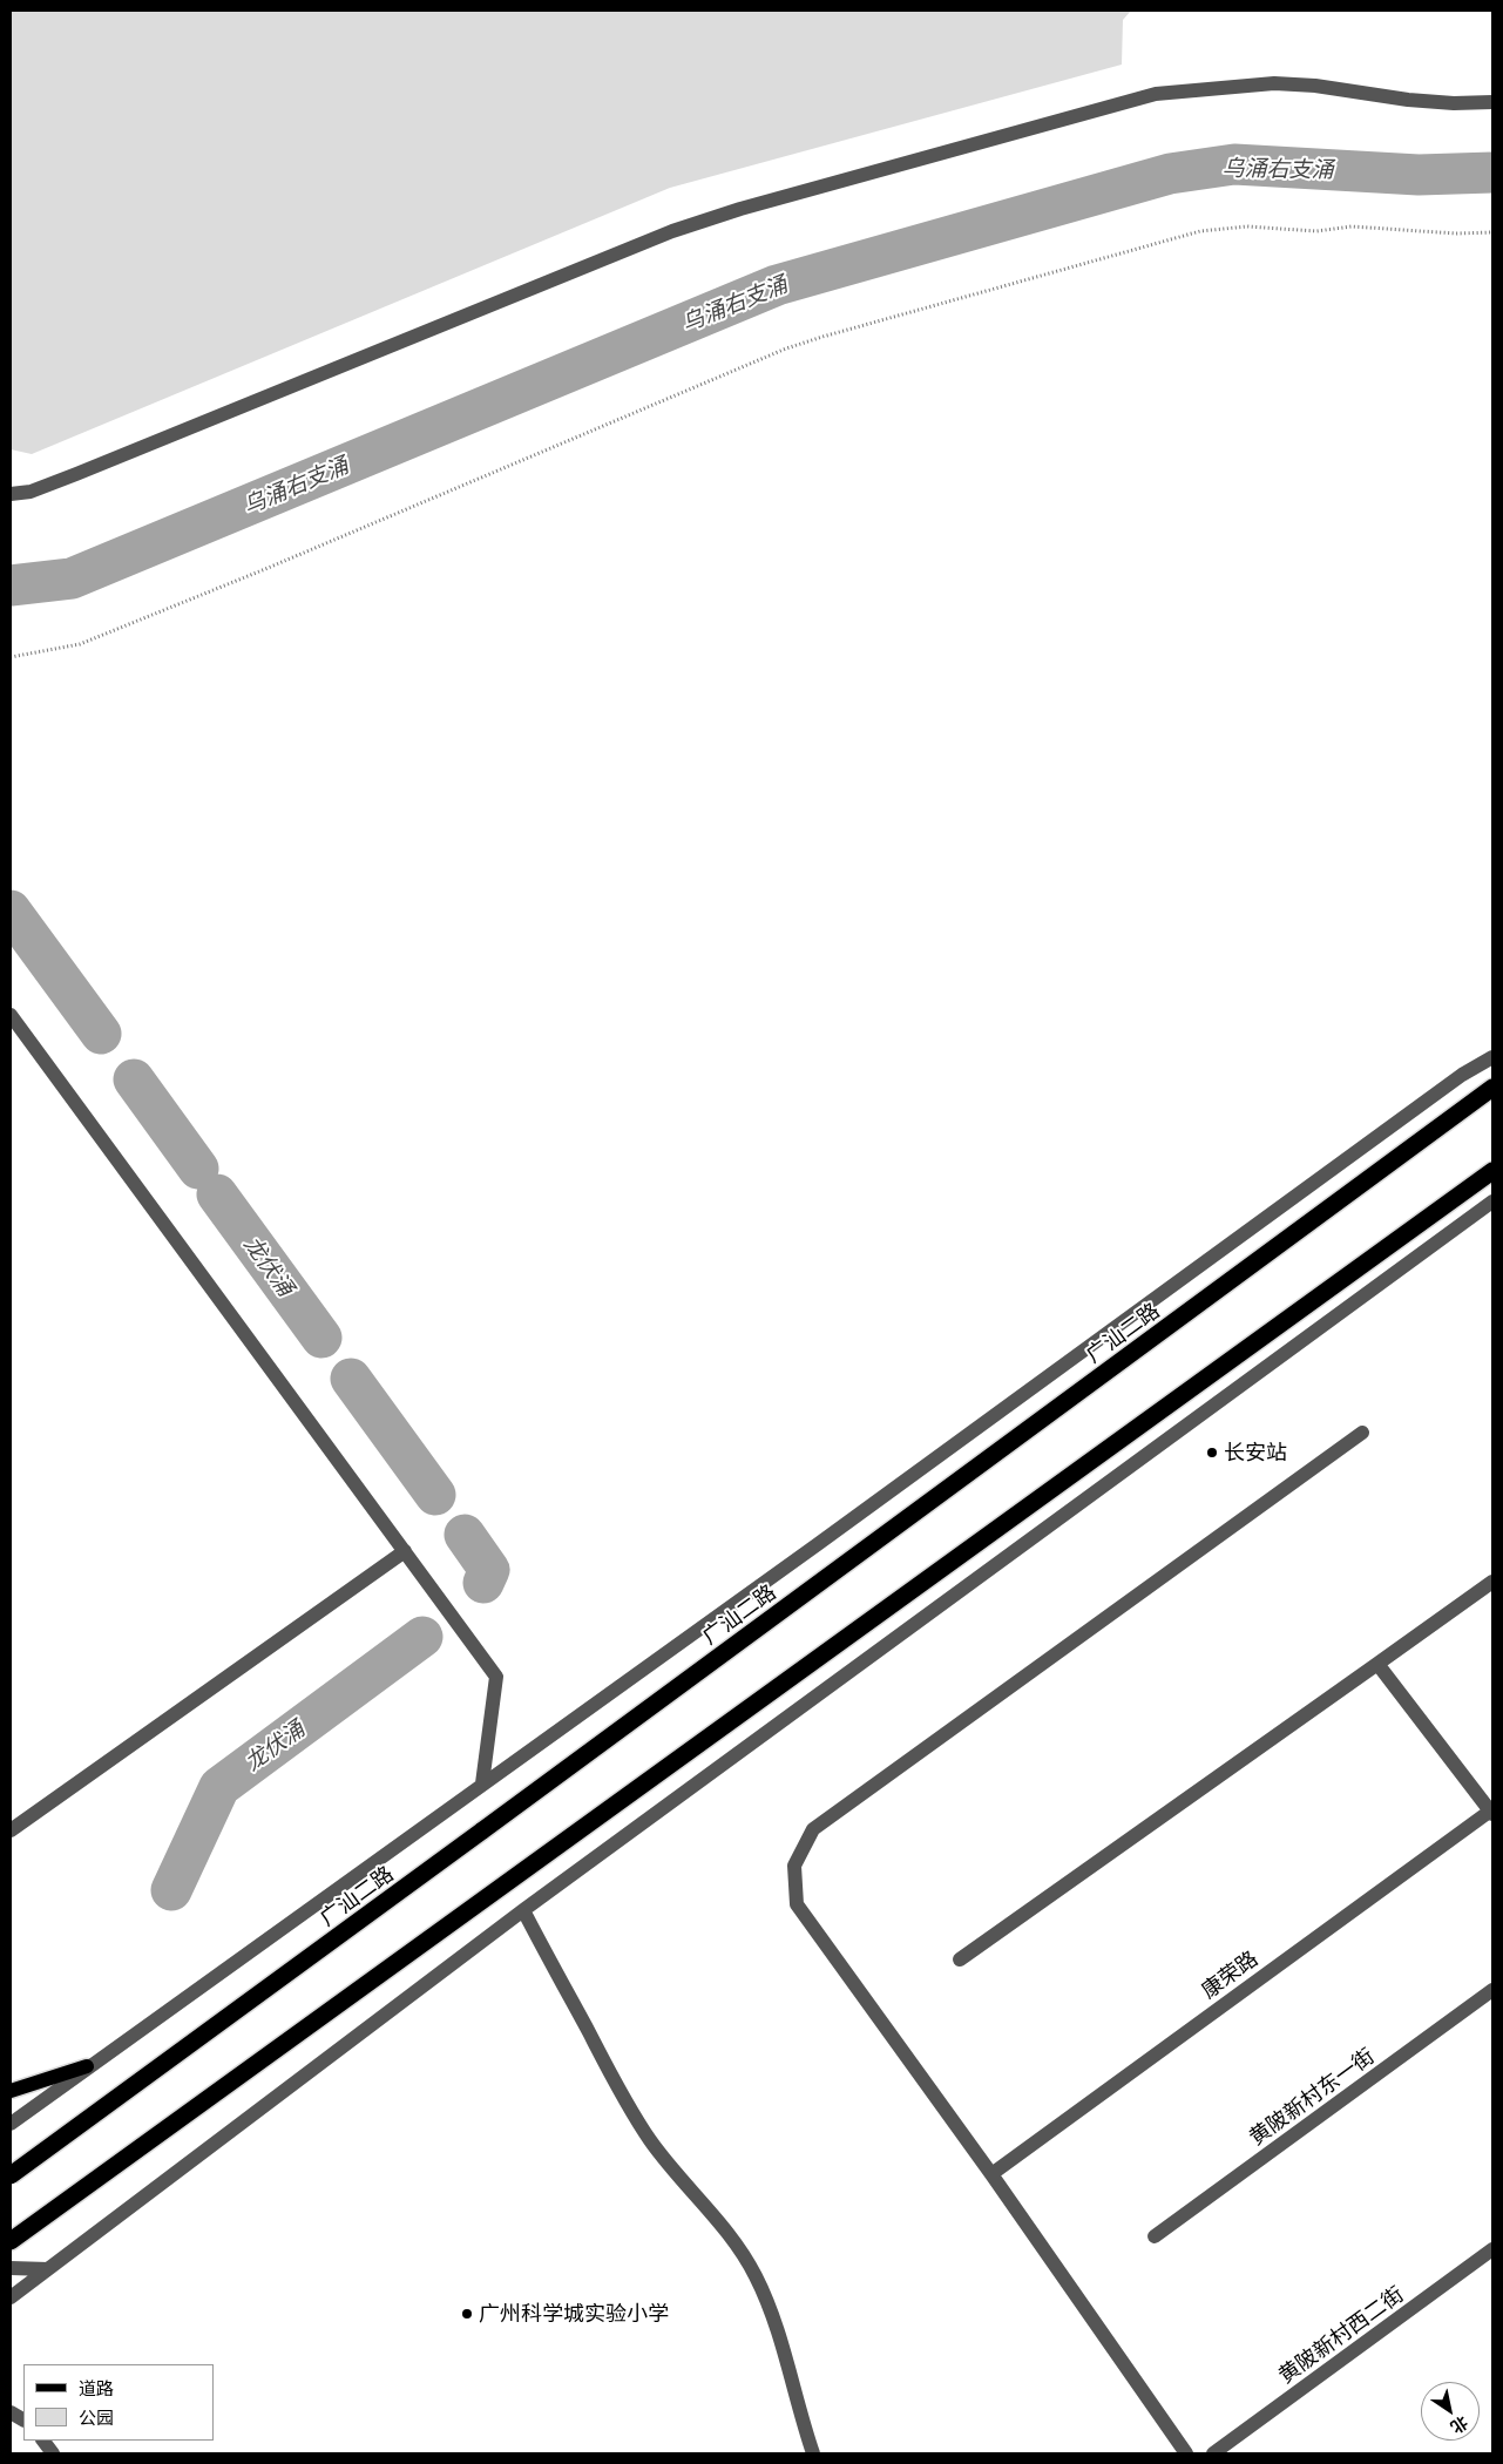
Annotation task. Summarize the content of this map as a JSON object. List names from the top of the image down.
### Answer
{
  "streets": {
    "highway": ["广汕二路"],
    "street": ["康荣路", "黄陂新村东一街", "黄陂新村西二街"]
  },
  "water": ["乌涌右支涌", "龙伏涌"],
  "places": ["长安站", "广州科学城实验小学"],
  "legend": ["道路", "公园"],
  "north": "bottom right"
}
